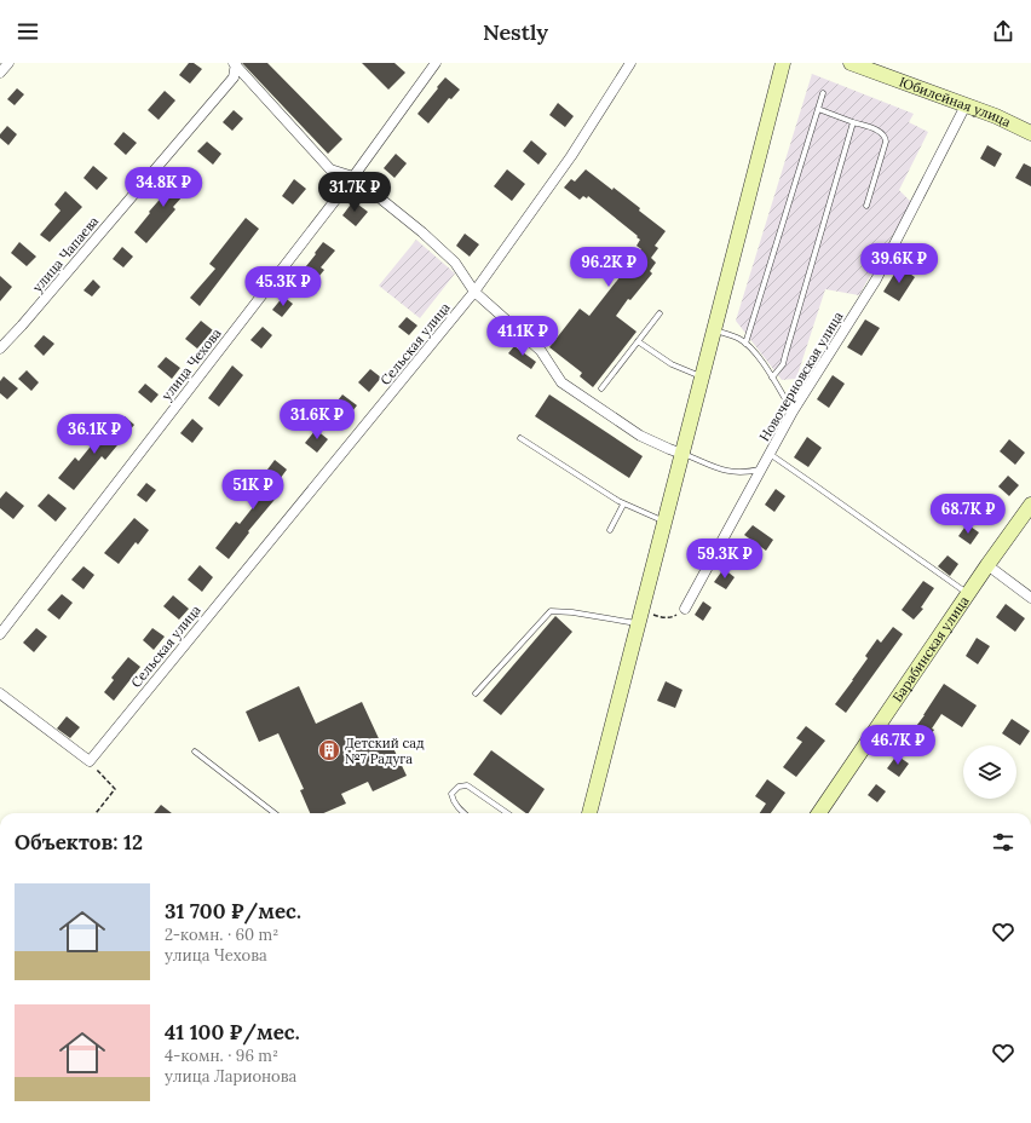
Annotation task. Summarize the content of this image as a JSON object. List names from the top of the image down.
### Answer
{
  "streets": {
    "main road": ["Юбилейная улица", "Барабинская улица"],
    "street": [
      "улица Чапаева",
      "Сельская улица",
      "улица Чехова",
      "Новочерновская улица"
    ]
  },
  "crossings": [
    ["Юбилейная улица", "Новочерновская улица"]
  ],
  "places": {
    "building": ["Детский сад №7 Радуга"]
  },
  "page": {
    "header": "Nestly",
    "price": [
      "34.8K ₽",
      "31.7K ₽",
      "39.6K ₽",
      "96.2K ₽",
      "45.3K ₽",
      "41.1K ₽",
      "31.6K ₽",
      "36.1K ₽",
      "51K ₽",
      "68.7K ₽",
      "59.3K ₽",
      "46.7K ₽"
    ],
    "heading": "Объектов: 12",
    "list": [
      {
        "name": "31 700 ₽/мес.",
        "note": "2-комн. · 60 m² · улица Чехова"
      },
      {
        "name": "41 100 ₽/мес.",
        "note": "4-комн. · 96 m² · улица Ларионова"
      }
    ]
  }
}
